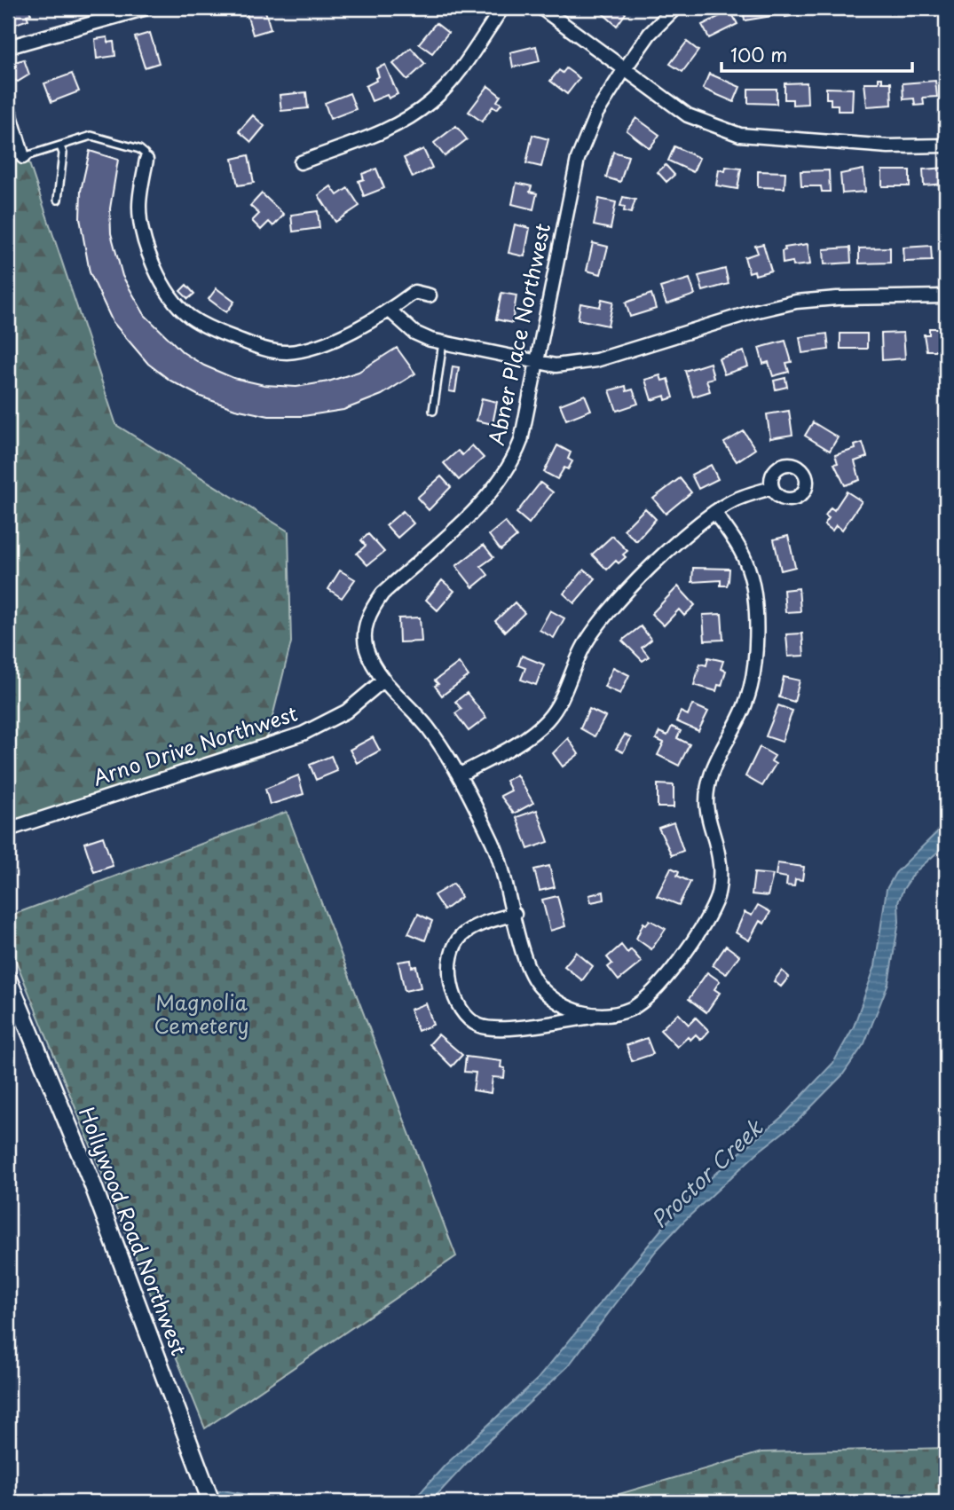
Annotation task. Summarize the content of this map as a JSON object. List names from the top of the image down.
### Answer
{
  "streets": {
    "street": ["Abner Place Northwest", "Arno Drive Northwest", "Hollywood Road Northwest"]
  },
  "crossings": [
    ["Abner Place Northwest", "Arno Drive Northwest"]
  ],
  "water": ["Proctor Creek"],
  "parks": ["Magnolia Cemetery"],
  "scale_bar": "100 m"
}
